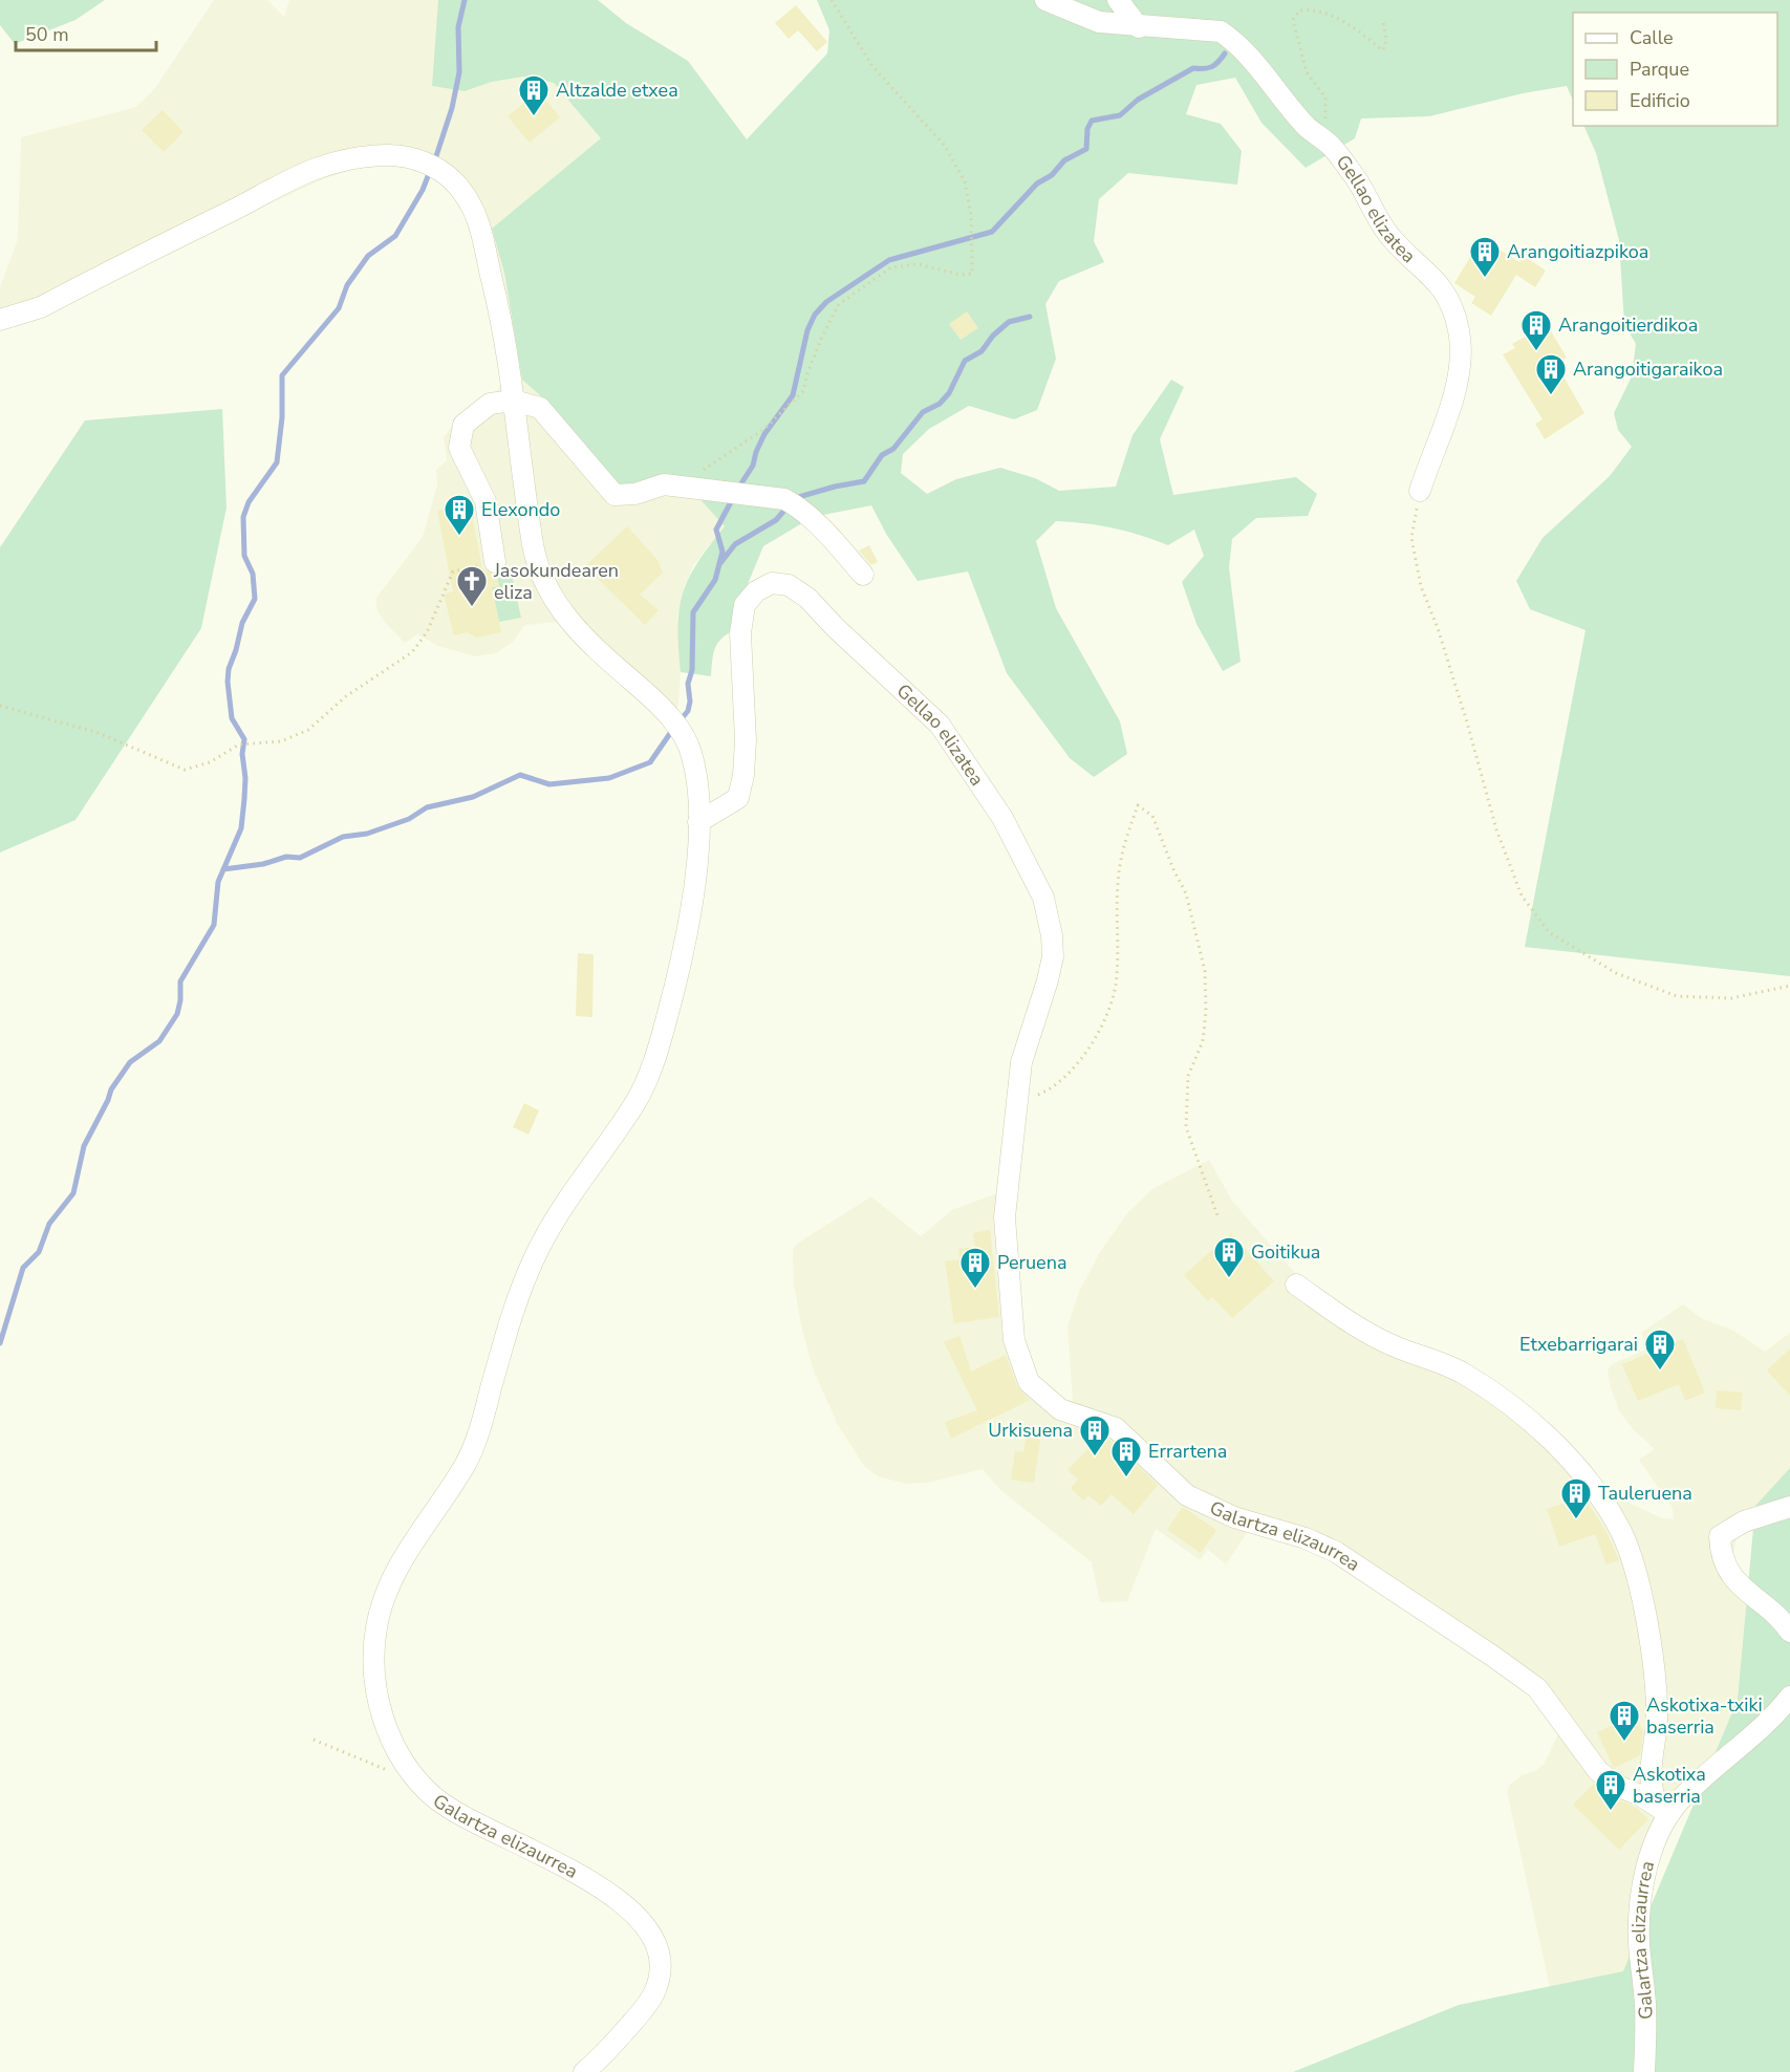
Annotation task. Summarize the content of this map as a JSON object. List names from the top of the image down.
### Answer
{
  "streets": {
    "street": ["Gellao elizatea", "Galartza elizaurrea"]
  },
  "crossings": [
    ["Gellao elizatea", "Galartza elizaurrea"]
  ],
  "places": {
    "building": [
      "Altzalde etxea",
      "Arangoitiazpikoa",
      "Arangoitierdikoa",
      "Arangoitigaraikoa",
      "Elexondo",
      "Goitikua",
      "Peruena",
      "Etxebarrigarai",
      "Urkisuena",
      "Errartena",
      "Tauleruena",
      "Askotixa-txiki baserria",
      "Askotixa baserria"
    ],
    "church": ["Jasokundearen eliza"]
  },
  "legend": ["Calle", "Parque", "Edificio"],
  "scale_bar": "50 m"
}
